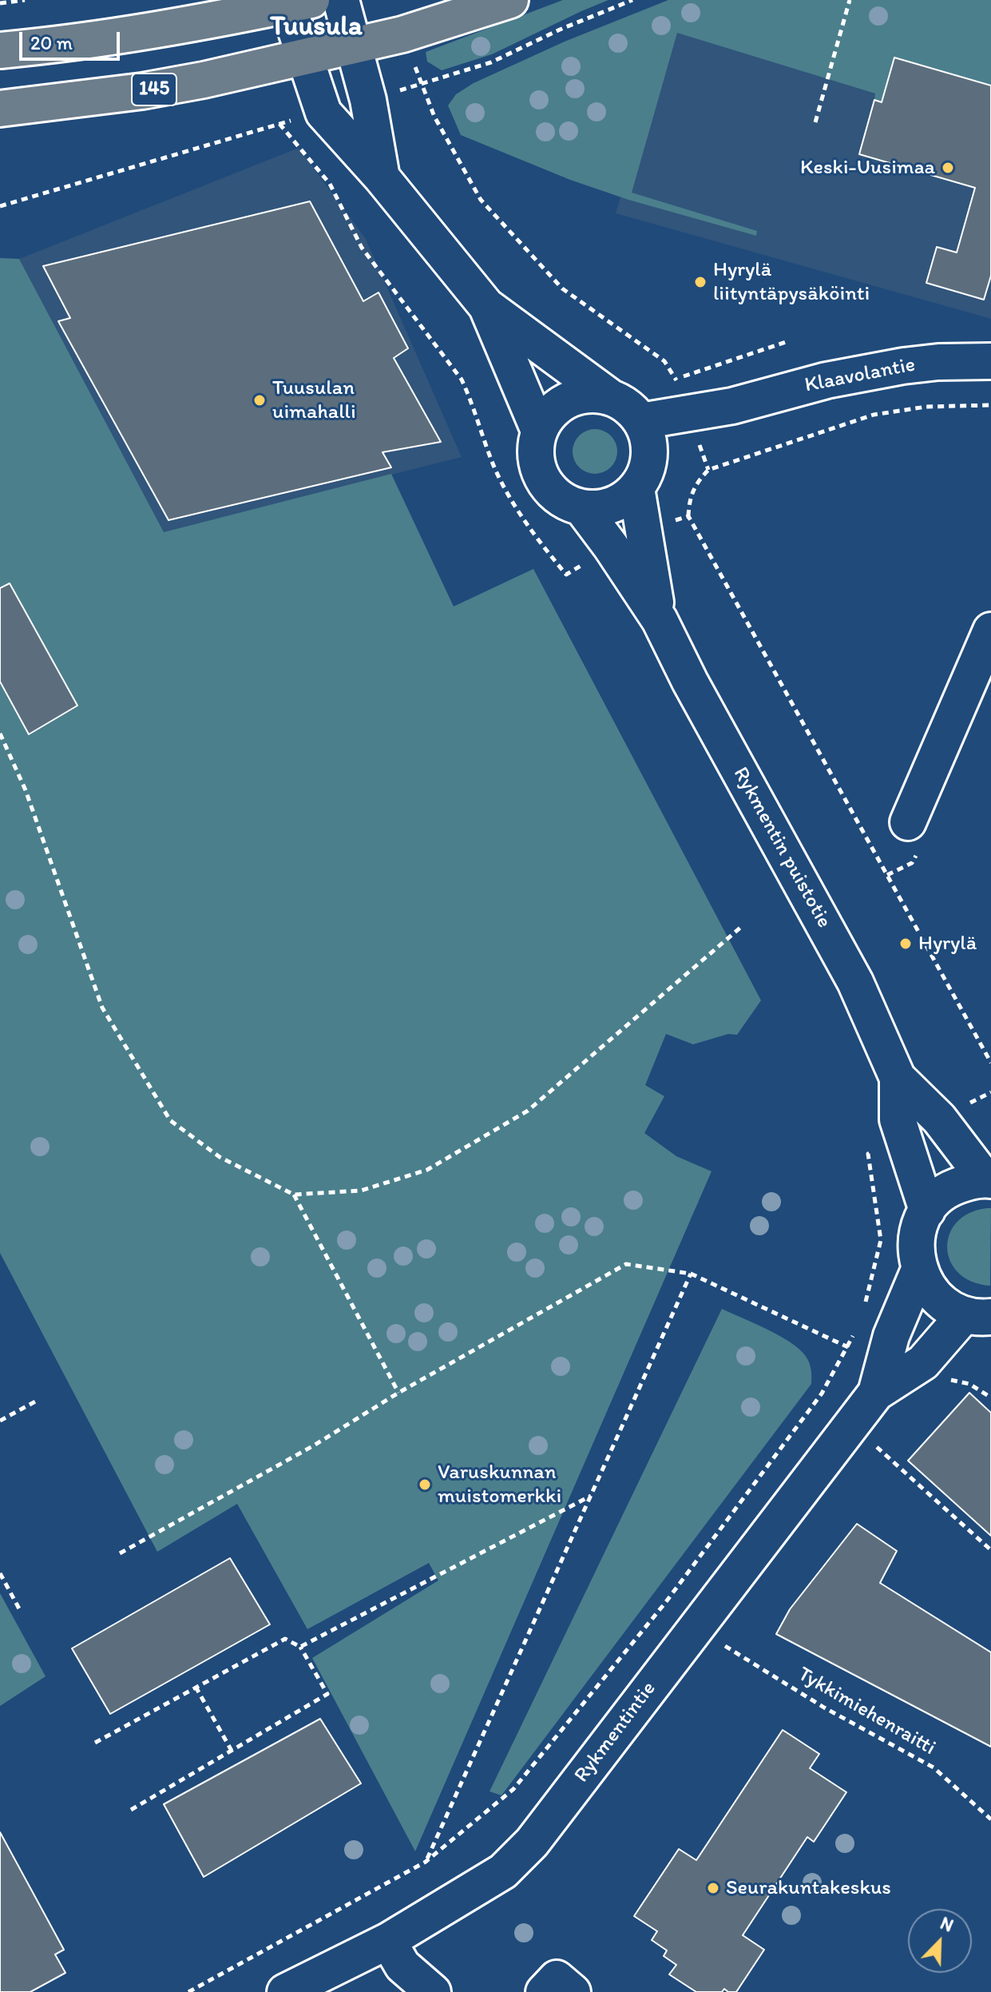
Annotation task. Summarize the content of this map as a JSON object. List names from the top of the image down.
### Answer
{
  "streets": {
    "main road": ["145"],
    "street": ["Klaavolantie", "Rykmentin puistotie", "Rykmentintie"],
    "path": ["Tykkimiehenraitti"]
  },
  "crossings": [
    ["Klaavolantie", "Rykmentin puistotie"]
  ],
  "districts": ["Tuusula"],
  "places": [
    "Keski-Uusimaa",
    "Hyrylä liityntäpysäköinti",
    "Tuusulan uimahalli",
    "Hyrylä",
    "Varuskunnan muistomerkki",
    "Seurakuntakeskus"
  ],
  "scale_bar": "20 m",
  "north": "top right"
}
